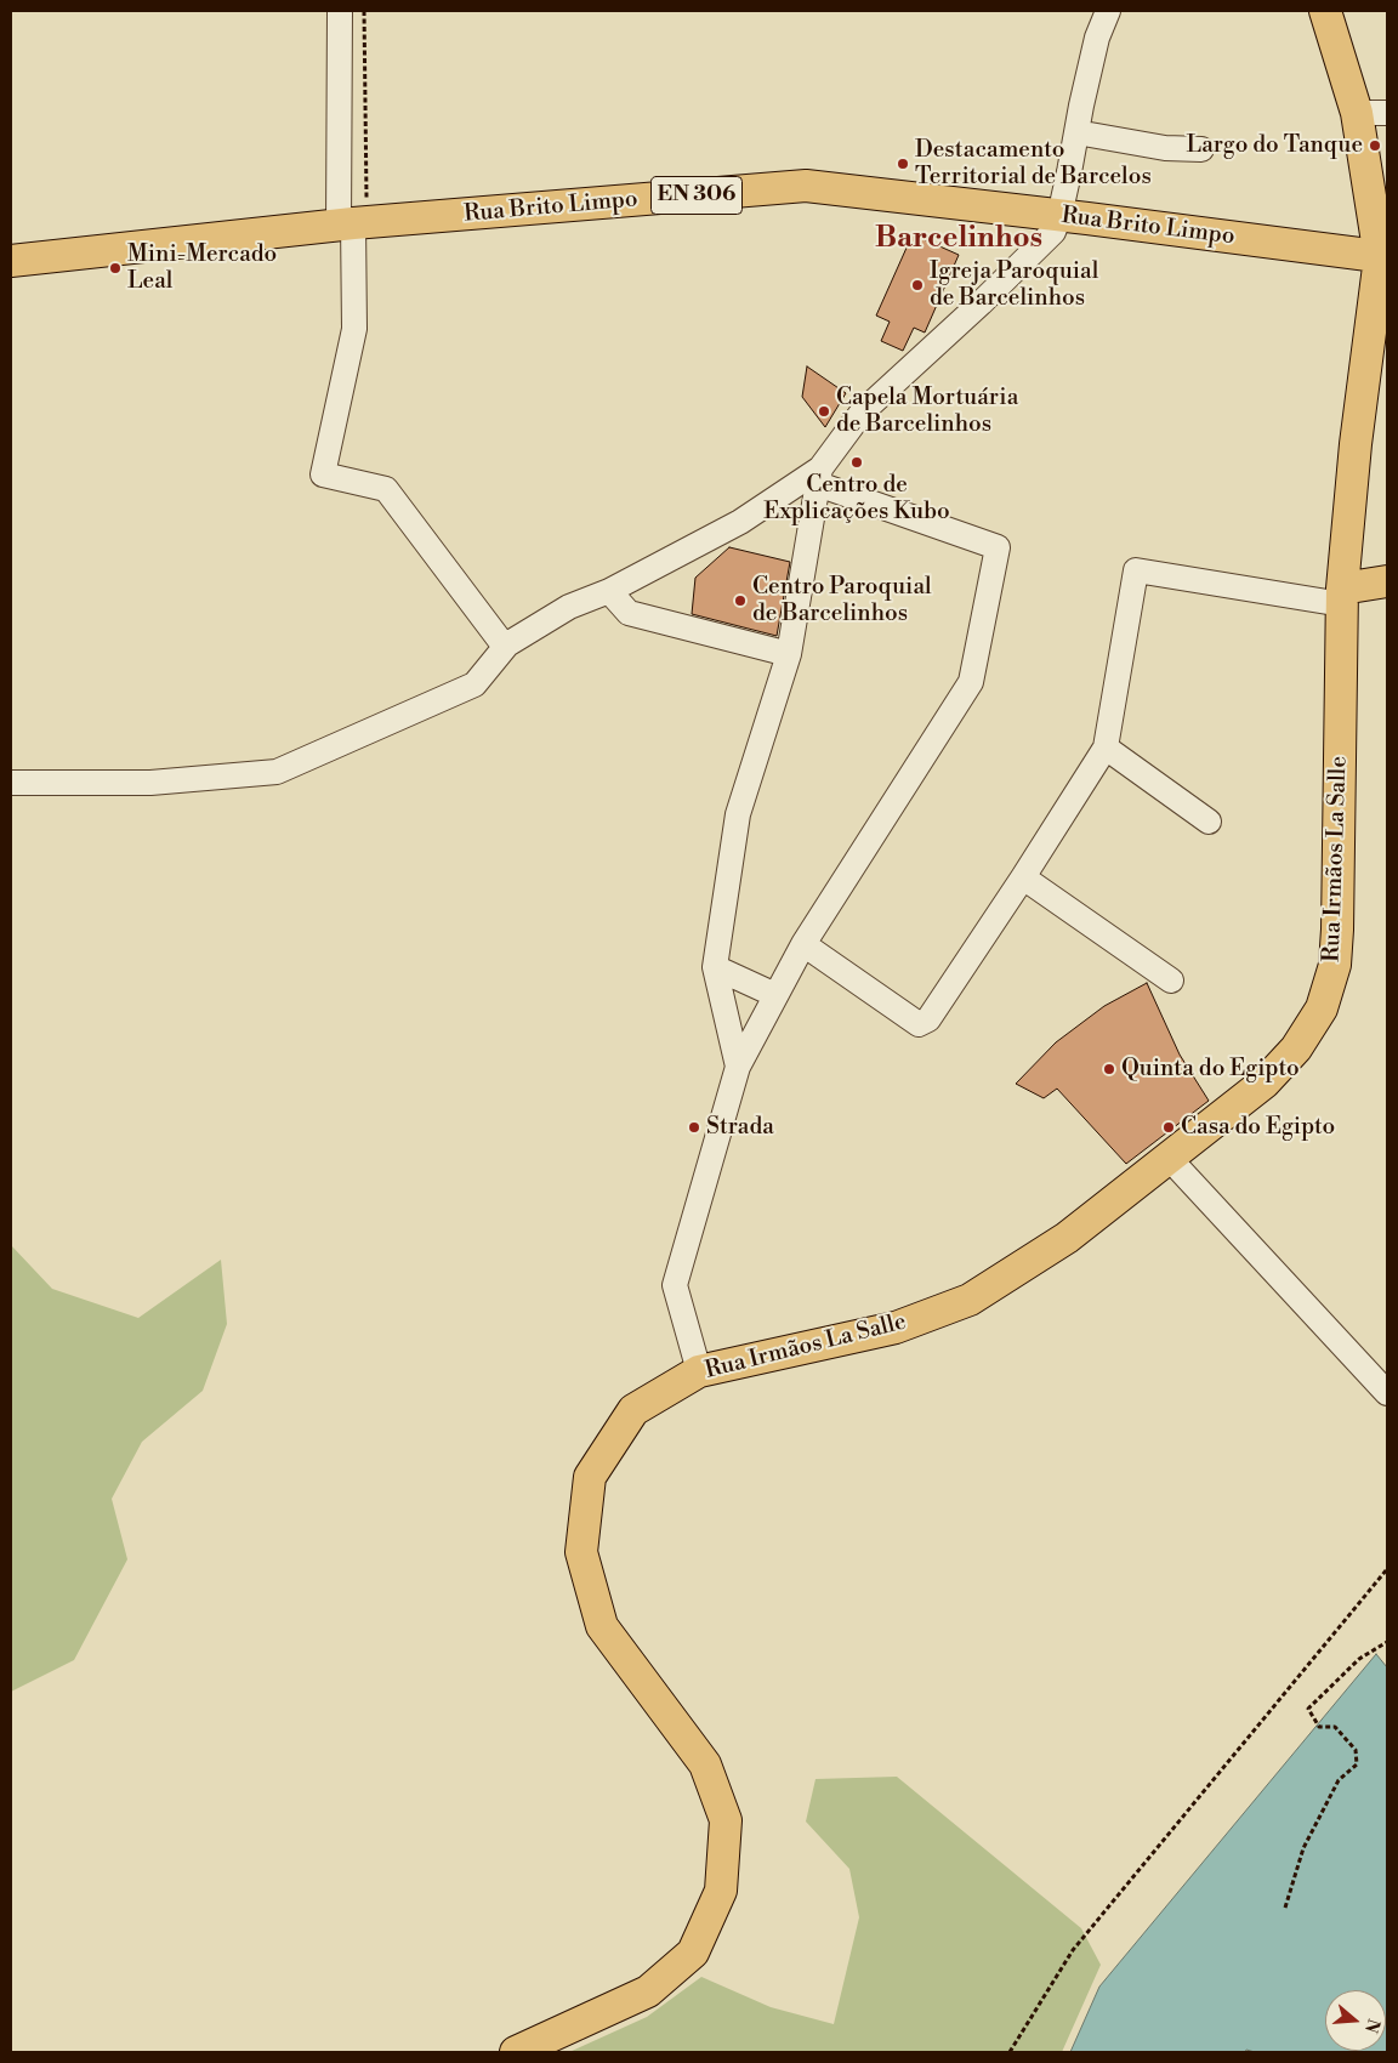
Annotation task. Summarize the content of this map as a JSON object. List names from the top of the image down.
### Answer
{
  "streets": {
    "main road": ["EN 306", "Rua Brito Limpo", "Rua Irmãos La Salle"]
  },
  "crossings": [
    ["Rua Brito Limpo", "Rua Irmãos La Salle"]
  ],
  "districts": ["Barcelinhos"],
  "places": [
    "Largo do Tanque",
    "Destacamento Territorial de Barcelos",
    "Mini-Mercado Leal",
    "Igreja Paroquial de Barcelinhos",
    "Capela Mortuária de Barcelinhos",
    "Centro de Explicações Kubo",
    "Centro Paroquial de Barcelinhos",
    "Quinta do Egipto",
    "Strada",
    "Casa do Egipto"
  ],
  "north": "right"
}
